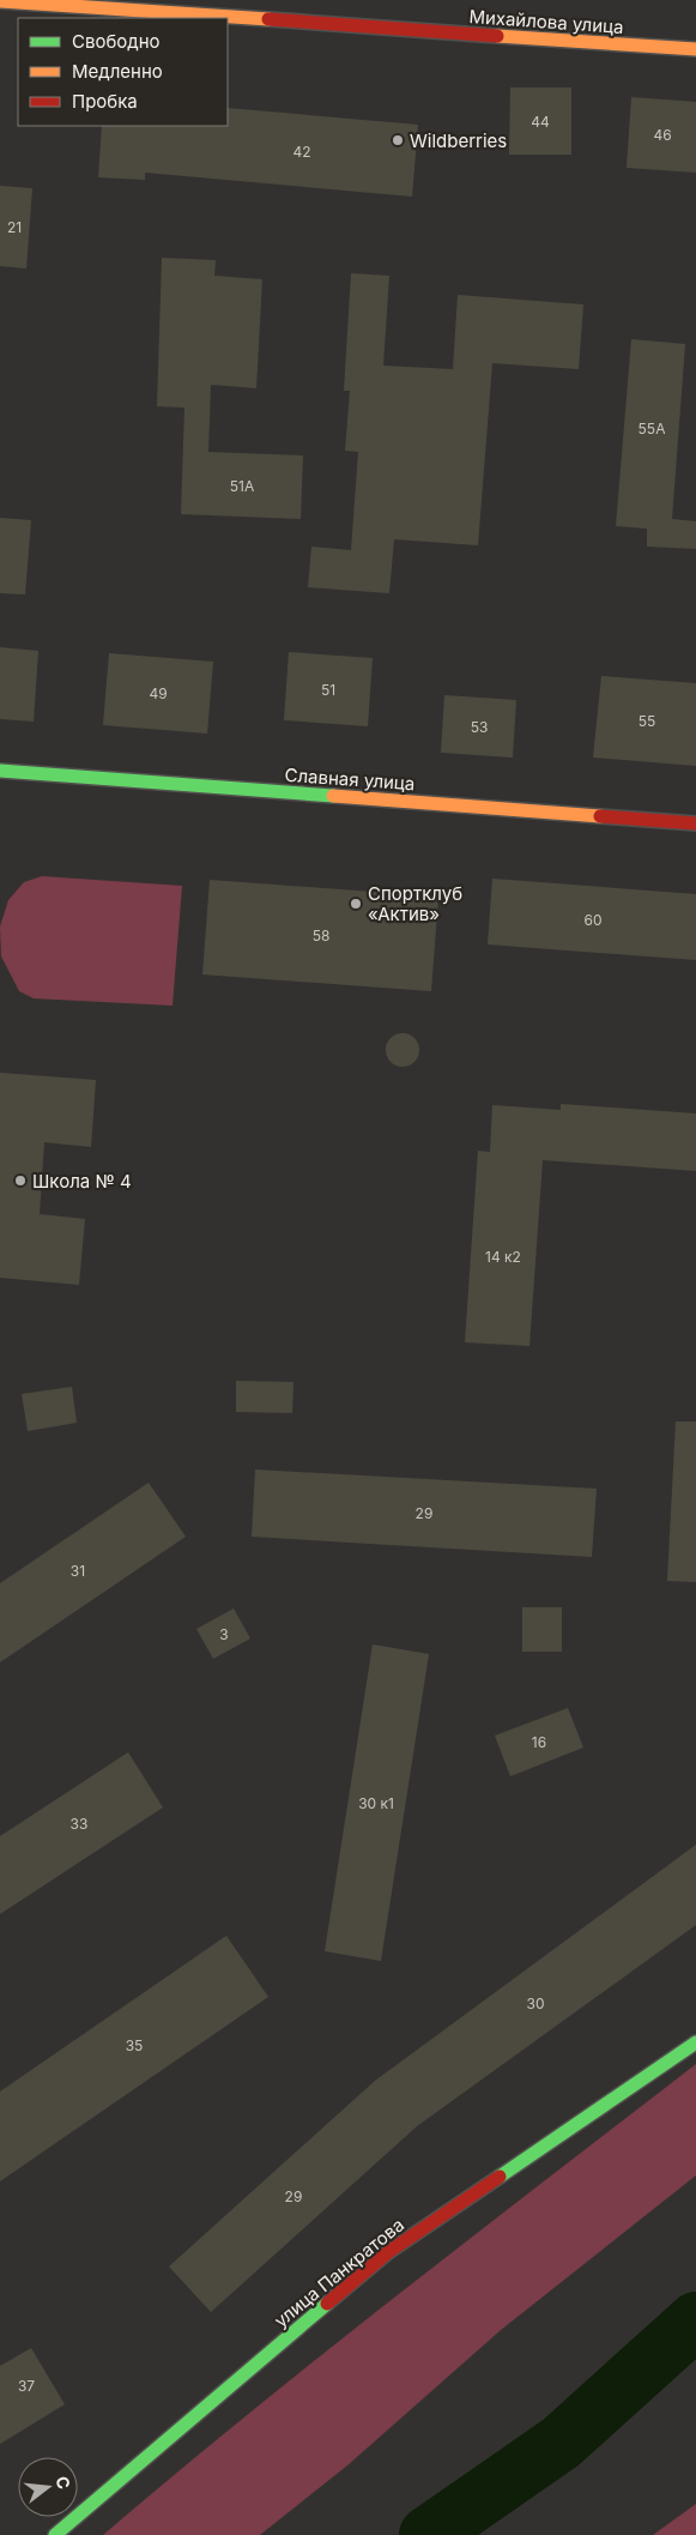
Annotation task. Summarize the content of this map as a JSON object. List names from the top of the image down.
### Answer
{
  "streets": {
    "street": ["Михайлова улица", "Славная улица", "улица Панкратова"]
  },
  "places": ["Wildberries", "Спортклуб «Актив»", "Школа № 4"],
  "house_numbers": [
    "44",
    "46",
    "42",
    "21",
    "55А",
    "51А",
    "51",
    "49",
    "55",
    "53",
    "60",
    "58",
    "14 к2",
    "29",
    "31",
    "3",
    "16",
    "30 к1",
    "33",
    "30",
    "35",
    "29",
    "37"
  ],
  "legend": ["Свободно", "Медленно", "Пробка"],
  "north": "right"
}
